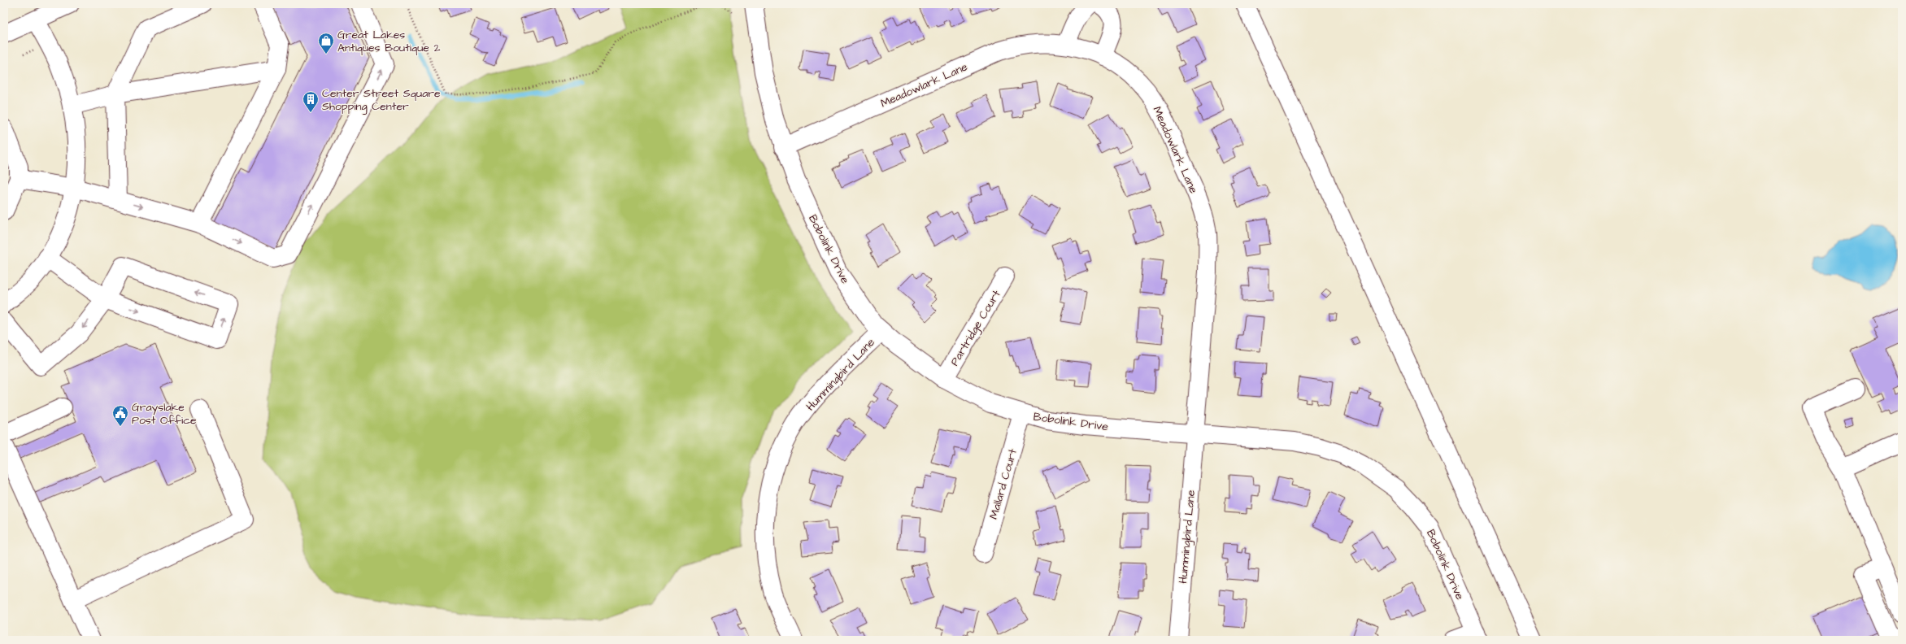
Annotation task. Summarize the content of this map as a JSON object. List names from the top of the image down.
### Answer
{
  "streets": {
    "street": [
      "Meadowlark Lane",
      "Bobolink Drive",
      "Partridge Court",
      "Hummingbird Lane",
      "Mallard Court"
    ]
  },
  "crossings": [
    ["Meadowlark Lane", "Bobolink Drive"],
    ["Meadowlark Lane", "Hummingbird Lane"],
    ["Bobolink Drive", "Partridge Court"],
    ["Bobolink Drive", "Hummingbird Lane"],
    ["Bobolink Drive", "Mallard Court"]
  ],
  "places": {
    "shop": ["Great Lakes Antiques Boutique 2"],
    "building": ["Center Street Square Shopping Center"],
    "public building": ["Grayslake Post Office"]
  }
}
